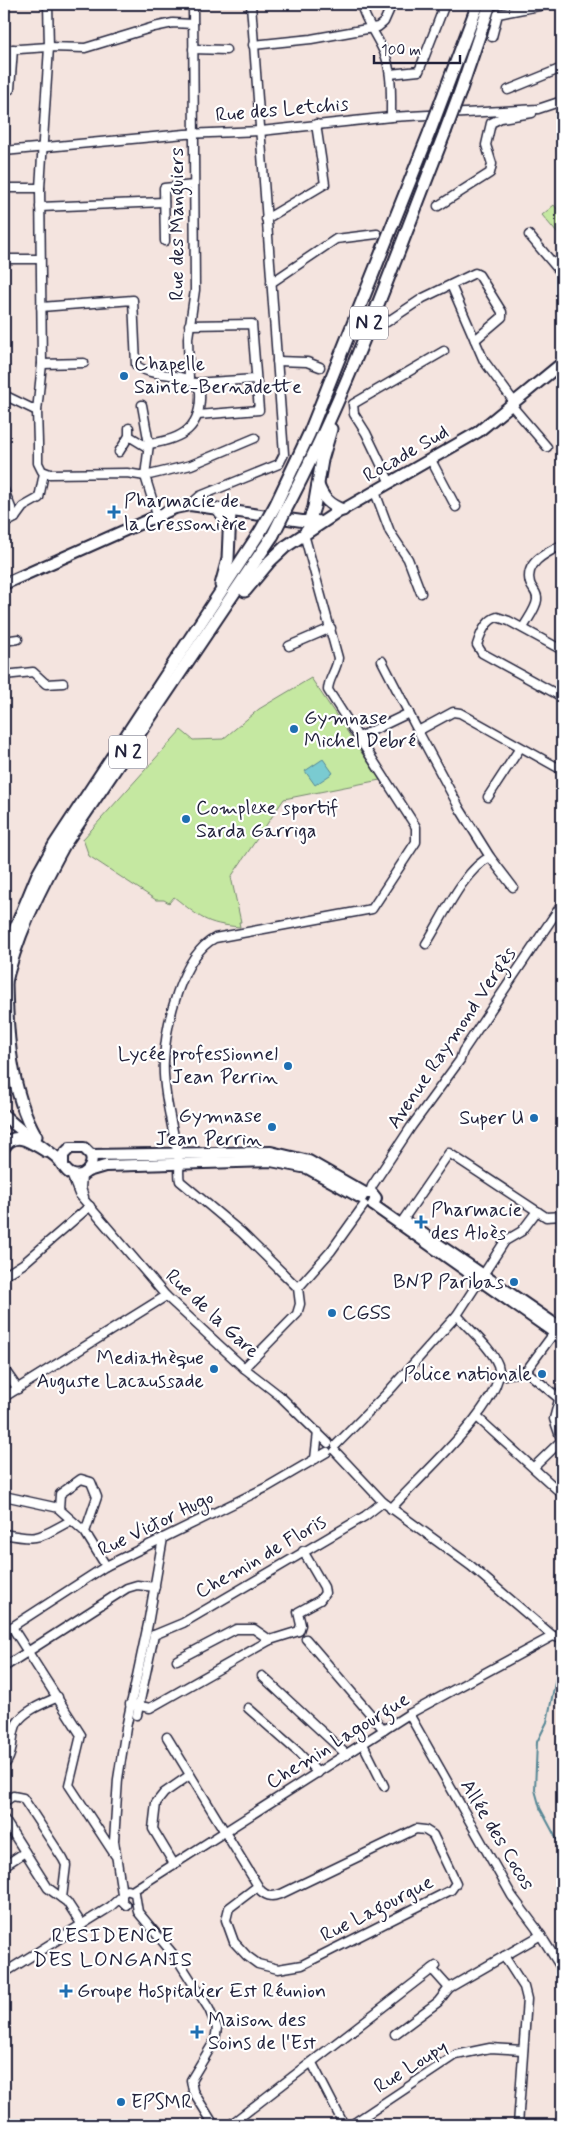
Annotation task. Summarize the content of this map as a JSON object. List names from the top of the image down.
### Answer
{
  "streets": {
    "highway": ["N 2"],
    "main road": ["Rocade Sud"],
    "street": [
      "Rue des Letchis",
      "Rue des Manguiers",
      "Avenue Raymond Vergès",
      "Rue de la Gare",
      "Rue Victor Hugo",
      "Chemin de Floris",
      "Chemin Lagourgue",
      "Allée des Cocos",
      "Rue Lagourgue",
      "Rue Loupy"
    ]
  },
  "crossings": [
    ["Rue des Letchis", "Rue des Manguiers"],
    ["Rue de la Gare", "Rue Victor Hugo"],
    ["Rue de la Gare", "Chemin de Floris"],
    ["Rue de la Gare", "Chemin Lagourgue"],
    ["Chemin Lagourgue", "Allée des Cocos"]
  ],
  "districts": ["RESIDENCE DES LONGANIS"],
  "places": {
    "other": [
      "Chapelle Sainte-Bernadette",
      "Gymnase Michel Debré",
      "Complexe sportif Sarda Garriga",
      "Lycée professionnel Jean Perrin",
      "Super U",
      "Gymnase Jean Perrin",
      "BNP Paribas",
      "CGSS",
      "Mediathèque Auguste Lacaussade",
      "Police nationale",
      "EPSMR"
    ],
    "health": [
      "Pharmacie de la Cressonière",
      "Pharmacie des Aloès",
      "Groupe Hospitalier Est Réunion",
      "Maison des Soins de l'Est"
    ]
  },
  "scale_bar": "100 m"
}
